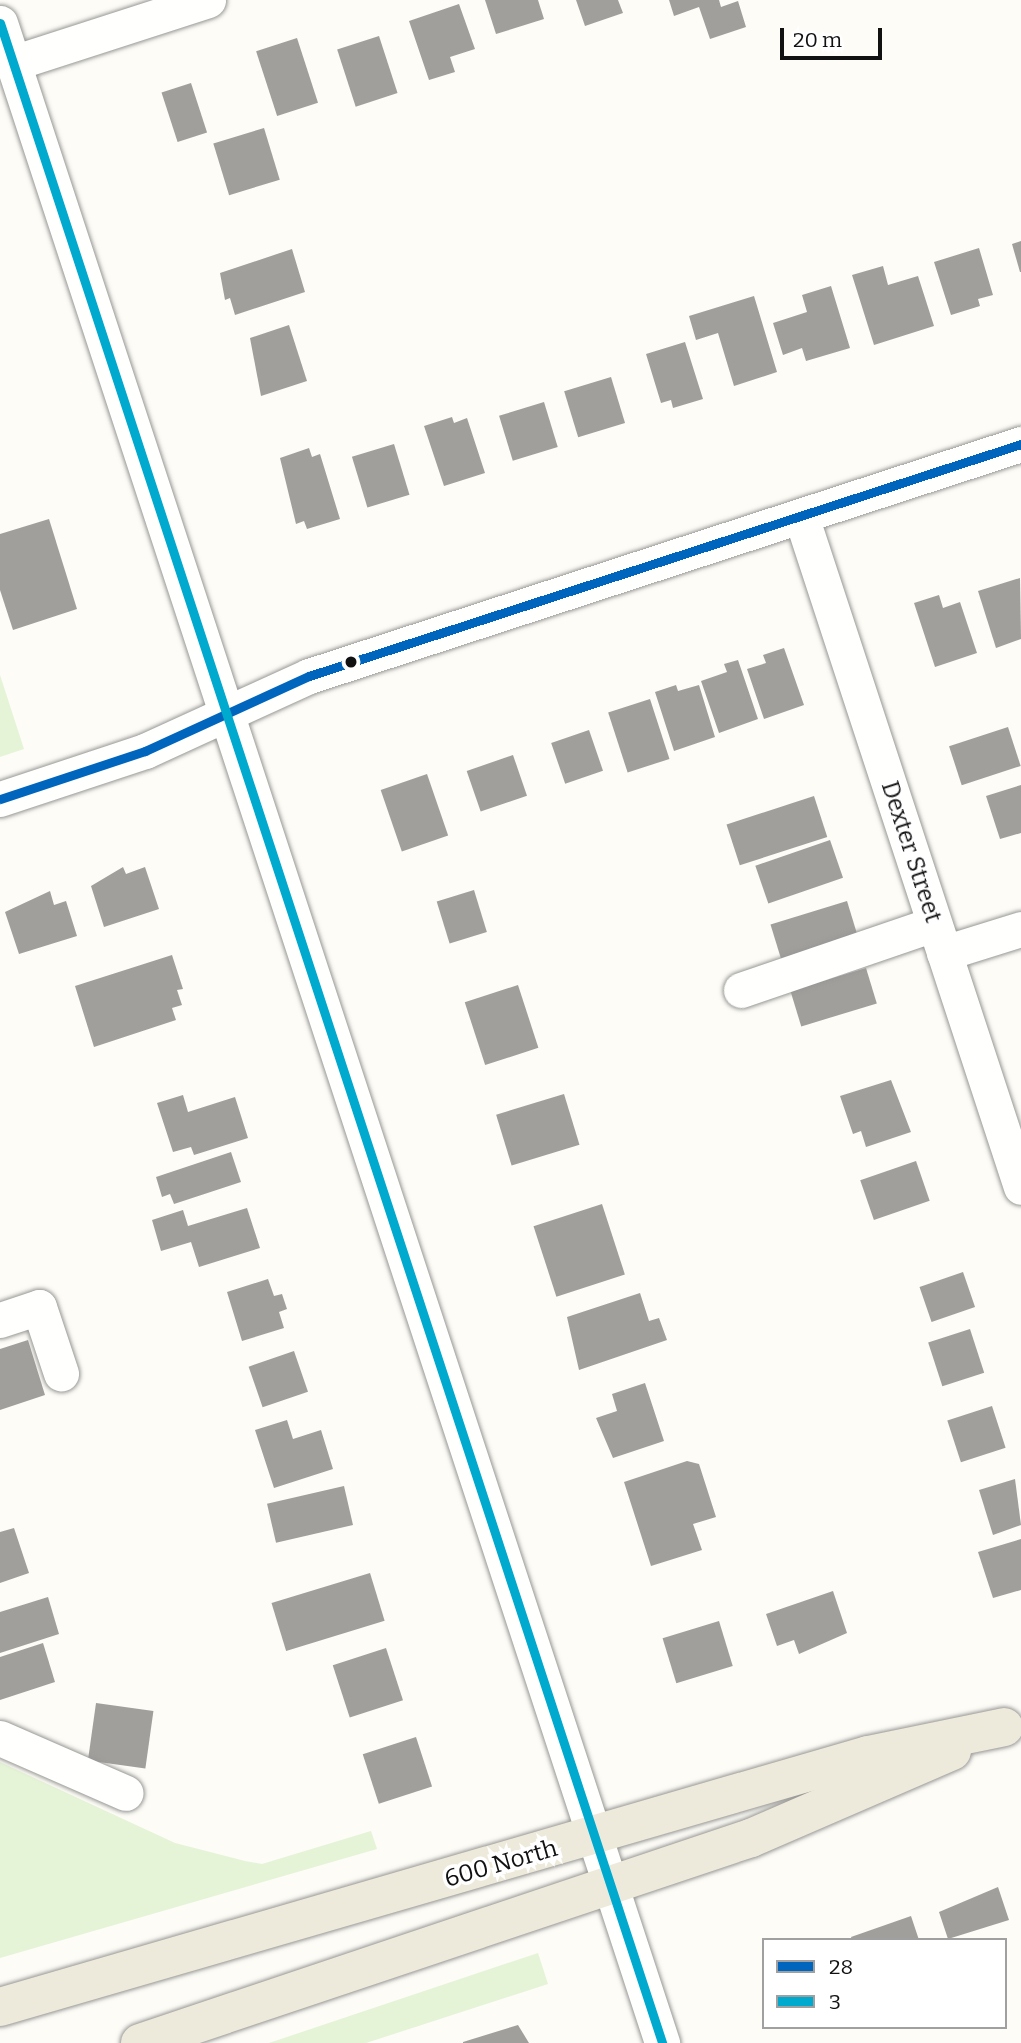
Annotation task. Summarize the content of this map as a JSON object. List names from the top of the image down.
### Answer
{
  "streets": {
    "main road": ["600 North"],
    "street": ["Dexter Street"]
  },
  "lines": ["transit line 3", "transit line 28"],
  "legend": ["28", "3"],
  "scale_bar": "20 m"
}
